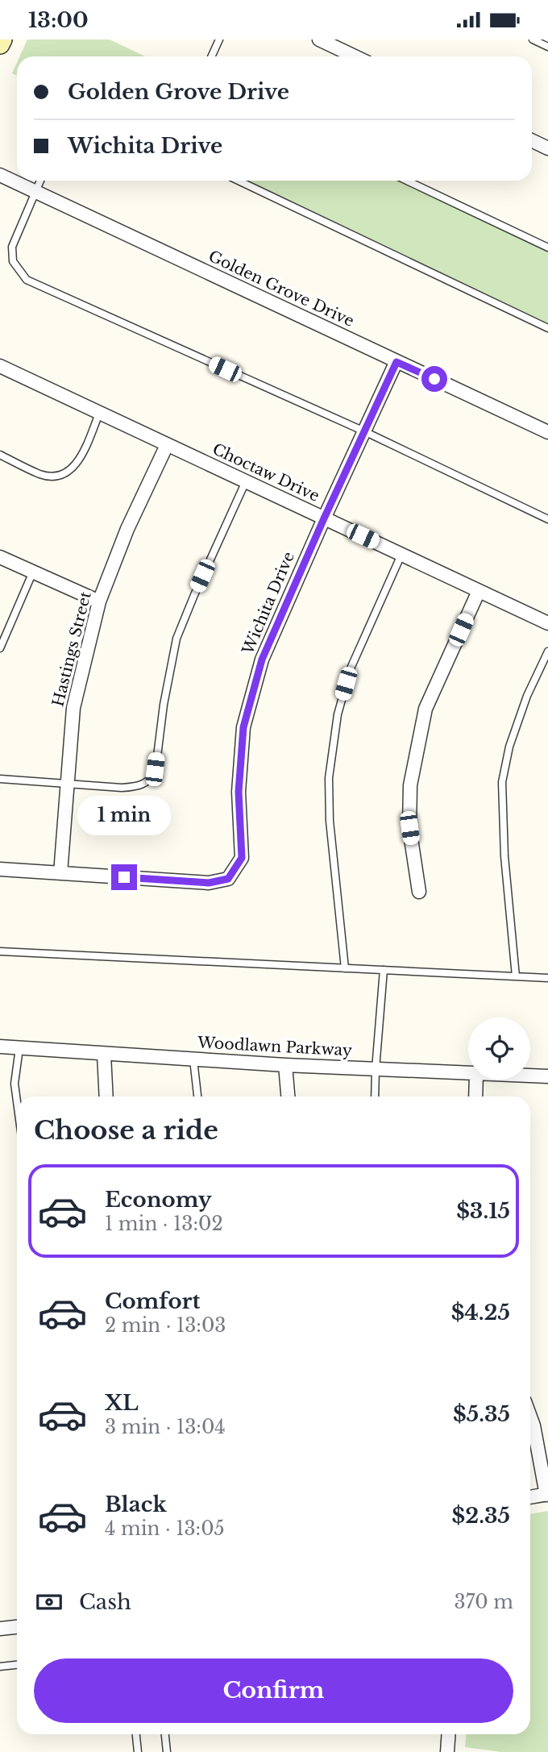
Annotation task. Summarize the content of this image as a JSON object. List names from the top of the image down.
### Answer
{
  "streets": {
    "street": [
      "Golden Grove Drive",
      "Choctaw Drive",
      "Wichita Drive",
      "Hastings Street",
      "Woodlawn Parkway"
    ]
  },
  "crossings": [
    ["Golden Grove Drive", "Wichita Drive"],
    ["Choctaw Drive", "Wichita Drive"],
    ["Choctaw Drive", "Hastings Street"],
    ["Wichita Drive", "Hastings Street"]
  ],
  "page": {
    "status": "13:00",
    "banner": ["Golden Grove Drive", "Wichita Drive"],
    "bubble": "1 min",
    "heading": "Choose a ride",
    "list": [
      {
        "name": "Economy",
        "note": "1 min · 13:02",
        "value": "$3.15"
      },
      {
        "name": "Comfort",
        "note": "2 min · 13:03",
        "value": "$4.25"
      },
      {
        "name": "XL",
        "note": "3 min · 13:04",
        "value": "$5.35"
      },
      {
        "name": "Black",
        "note": "4 min · 13:05",
        "value": "$2.35"
      }
    ],
    "pay": ["Cash", "370 m"],
    "buttons": "Confirm"
  }
}
